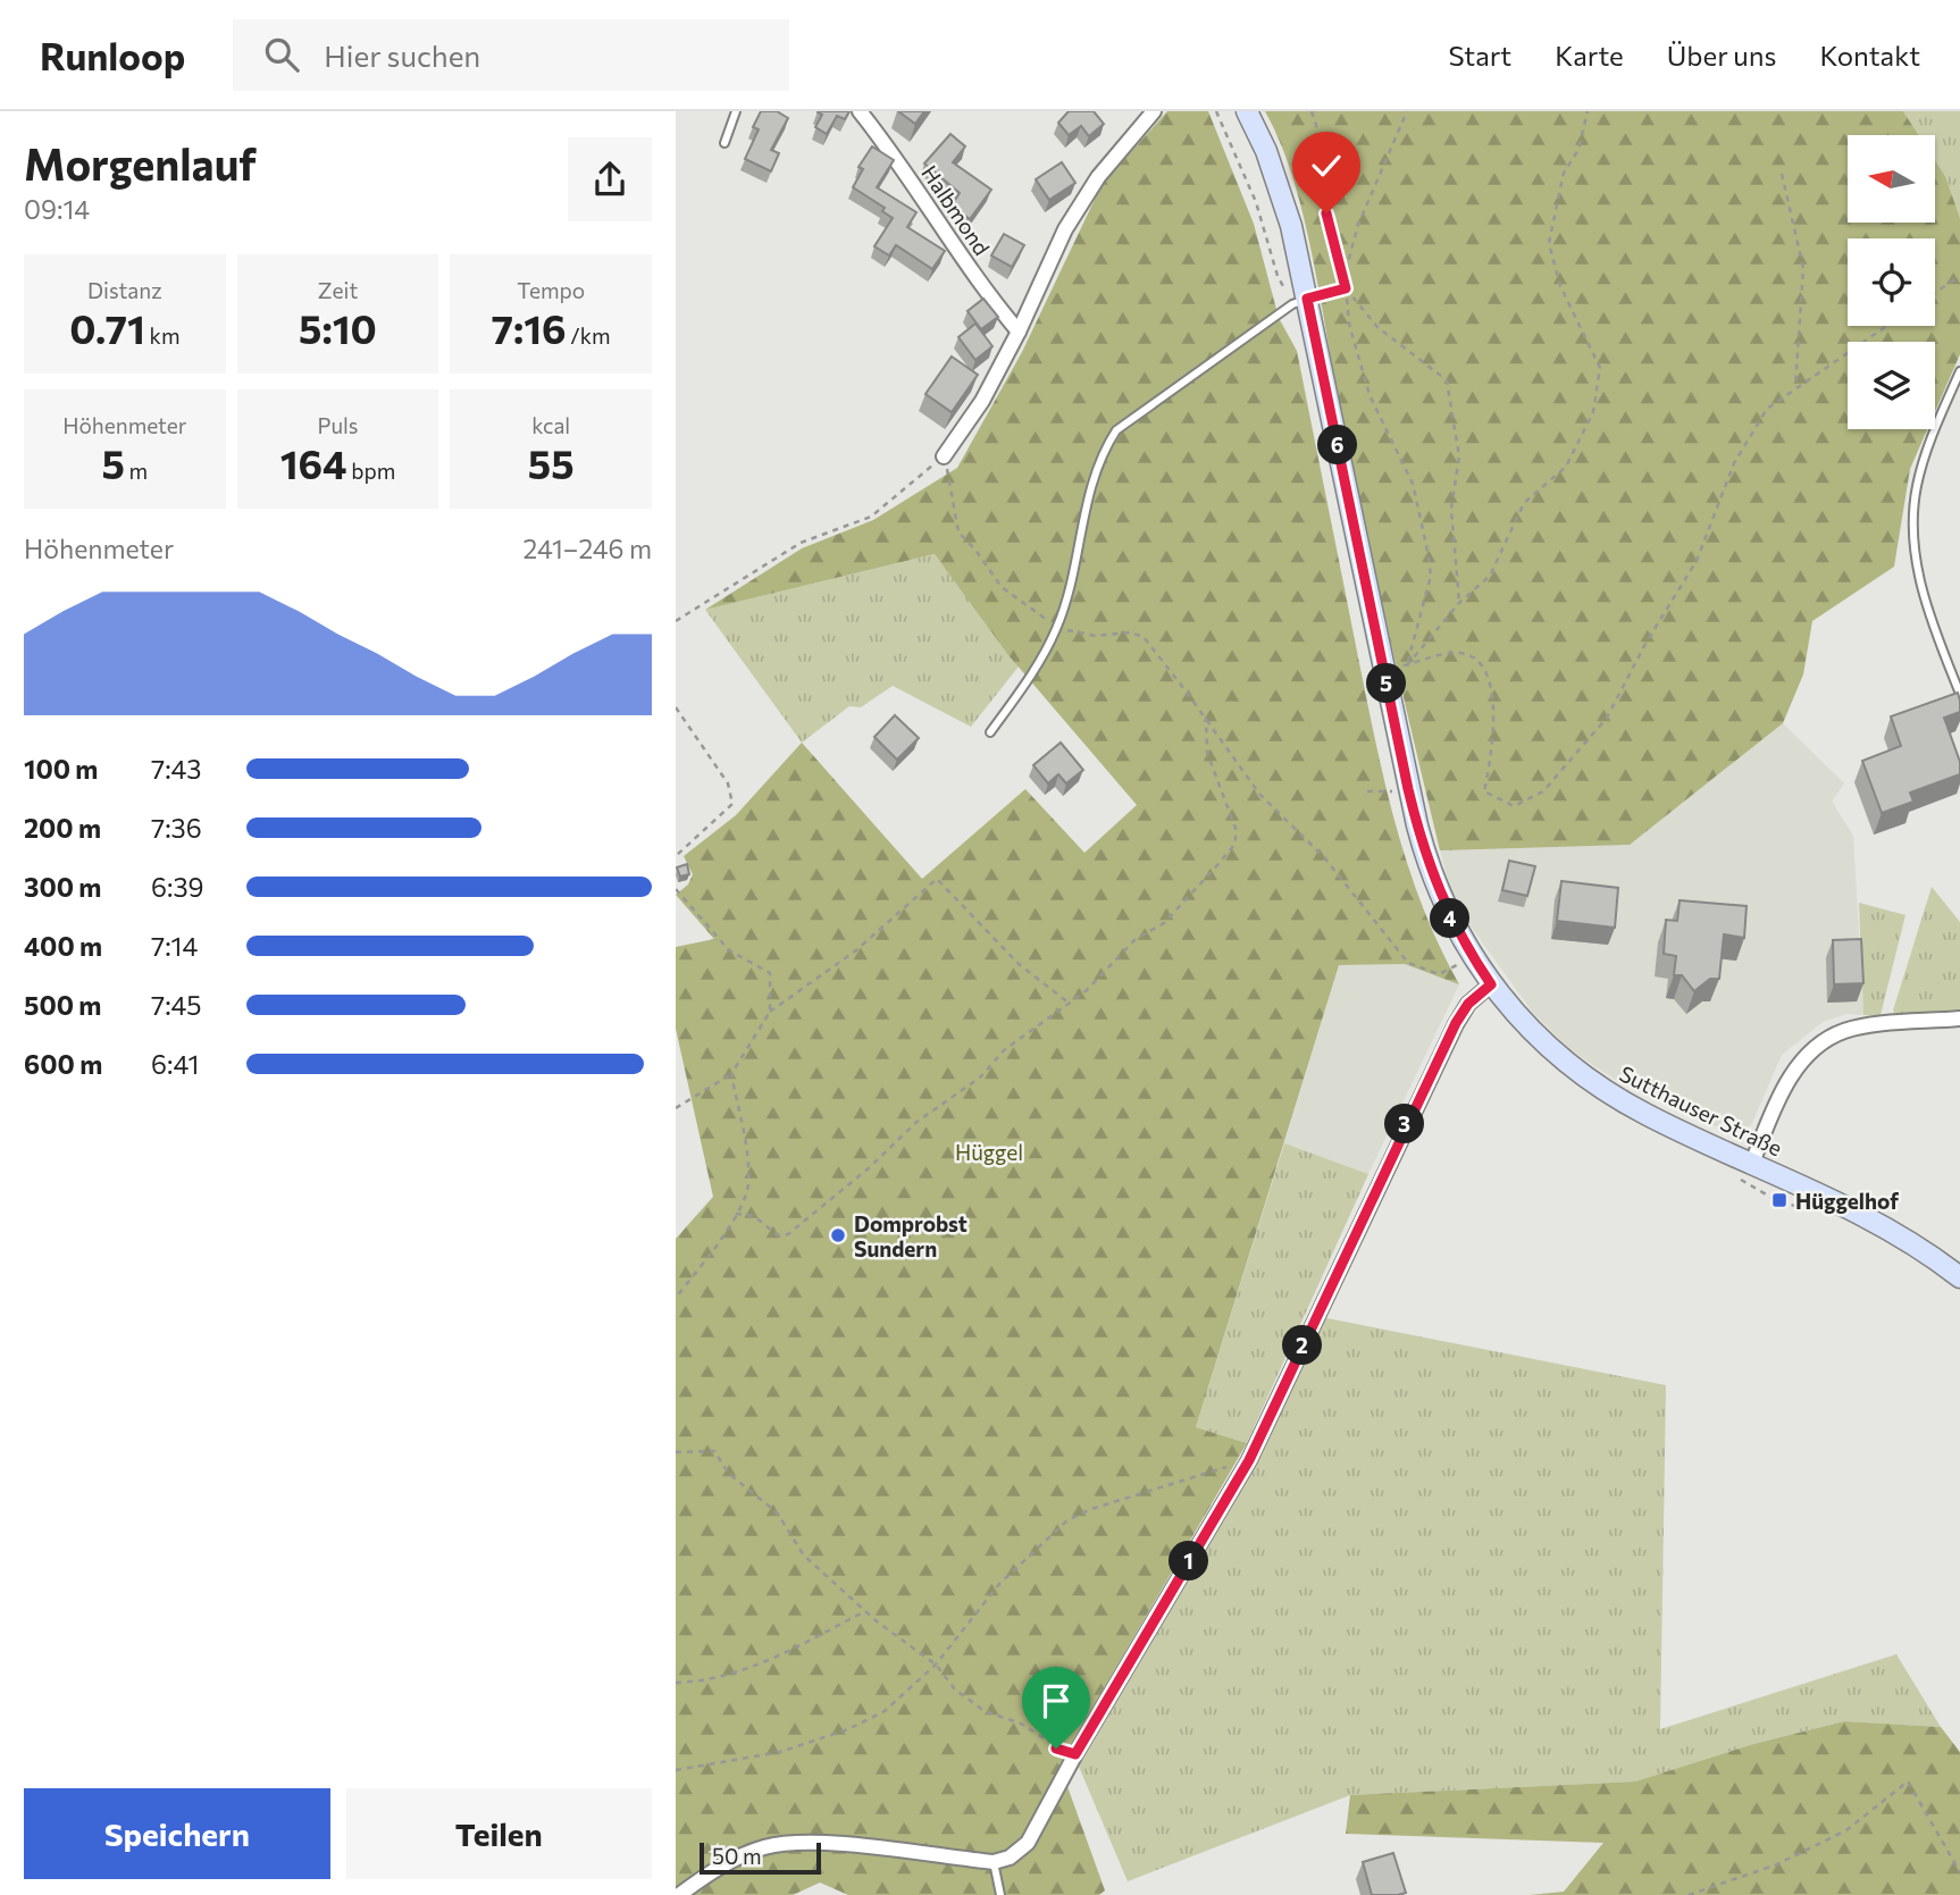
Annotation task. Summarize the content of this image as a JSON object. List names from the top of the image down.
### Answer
{
  "streets": {
    "street": ["Halbmond", "Sutthauser Straße"]
  },
  "parks": ["Hüggel"],
  "places": {
    "transit": ["Hüggelhof"],
    "other": ["Domprobst Sundern"]
  },
  "scale_bar": "50 m",
  "north": "left",
  "page": {
    "header": "Runloop",
    "search": "Hier suchen",
    "nav": [
      "Start",
      "Karte",
      "Über uns",
      "Kontakt"
    ],
    "heading": ["Morgenlauf", "09:14"],
    "stats": [
      ["Distanz", "0.71 km"],
      ["Zeit", "5:10"],
      ["Tempo", "7:16 /km"],
      ["Höhenmeter", "5 m"],
      ["Puls", "164 bpm"],
      ["kcal", "55"]
    ],
    "pins": [
      "6",
      "5",
      "4",
      "3",
      "2",
      "1"
    ],
    "chart": ["Höhenmeter", "241–246 m"],
    "list": [
      {
        "name": "100 m",
        "note": "7:43"
      },
      {
        "name": "200 m",
        "note": "7:36"
      },
      {
        "name": "300 m",
        "note": "6:39"
      },
      {
        "name": "400 m",
        "note": "7:14"
      },
      {
        "name": "500 m",
        "note": "7:45"
      },
      {
        "name": "600 m",
        "note": "6:41"
      }
    ],
    "buttons": ["Speichern", "Teilen"],
    "scale": "50 m"
  }
}
